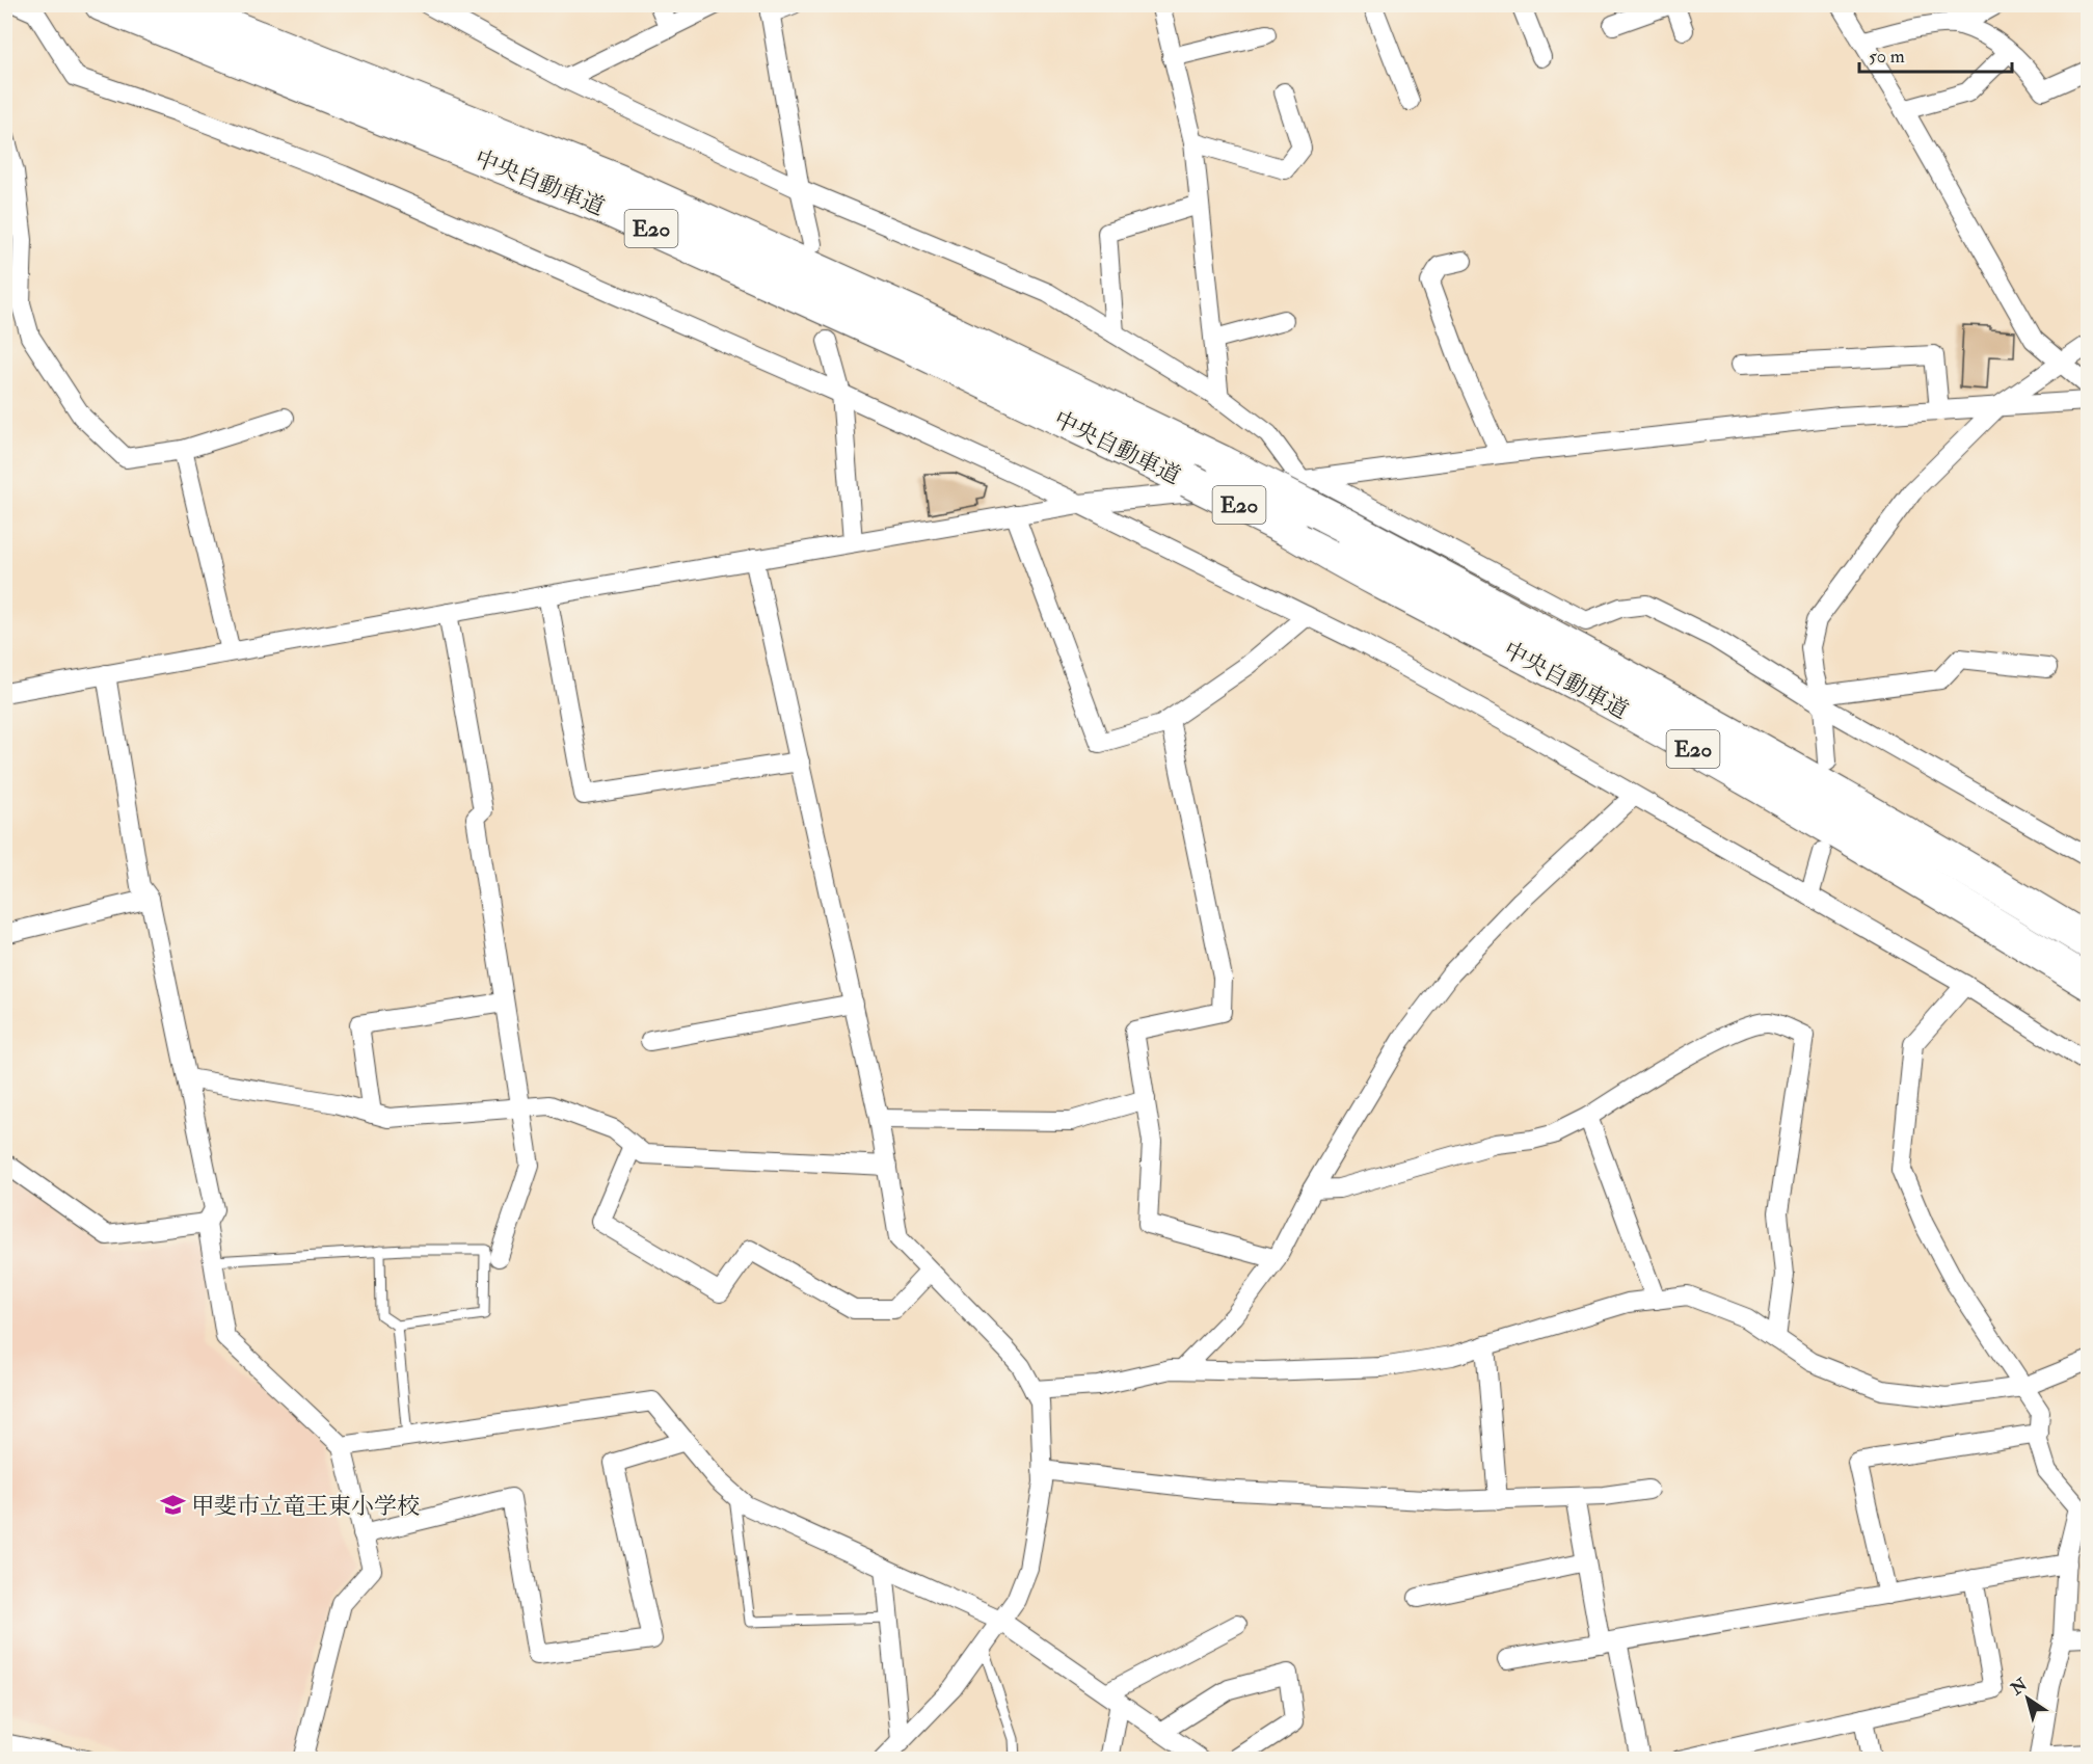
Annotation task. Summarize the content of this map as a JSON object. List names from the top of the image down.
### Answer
{
  "streets": {
    "highway": ["中央自動車道", "E20"]
  },
  "places": {
    "school or university": ["甲斐市立竜王東小学校"]
  },
  "scale_bar": "50 m",
  "north": "top left"
}
